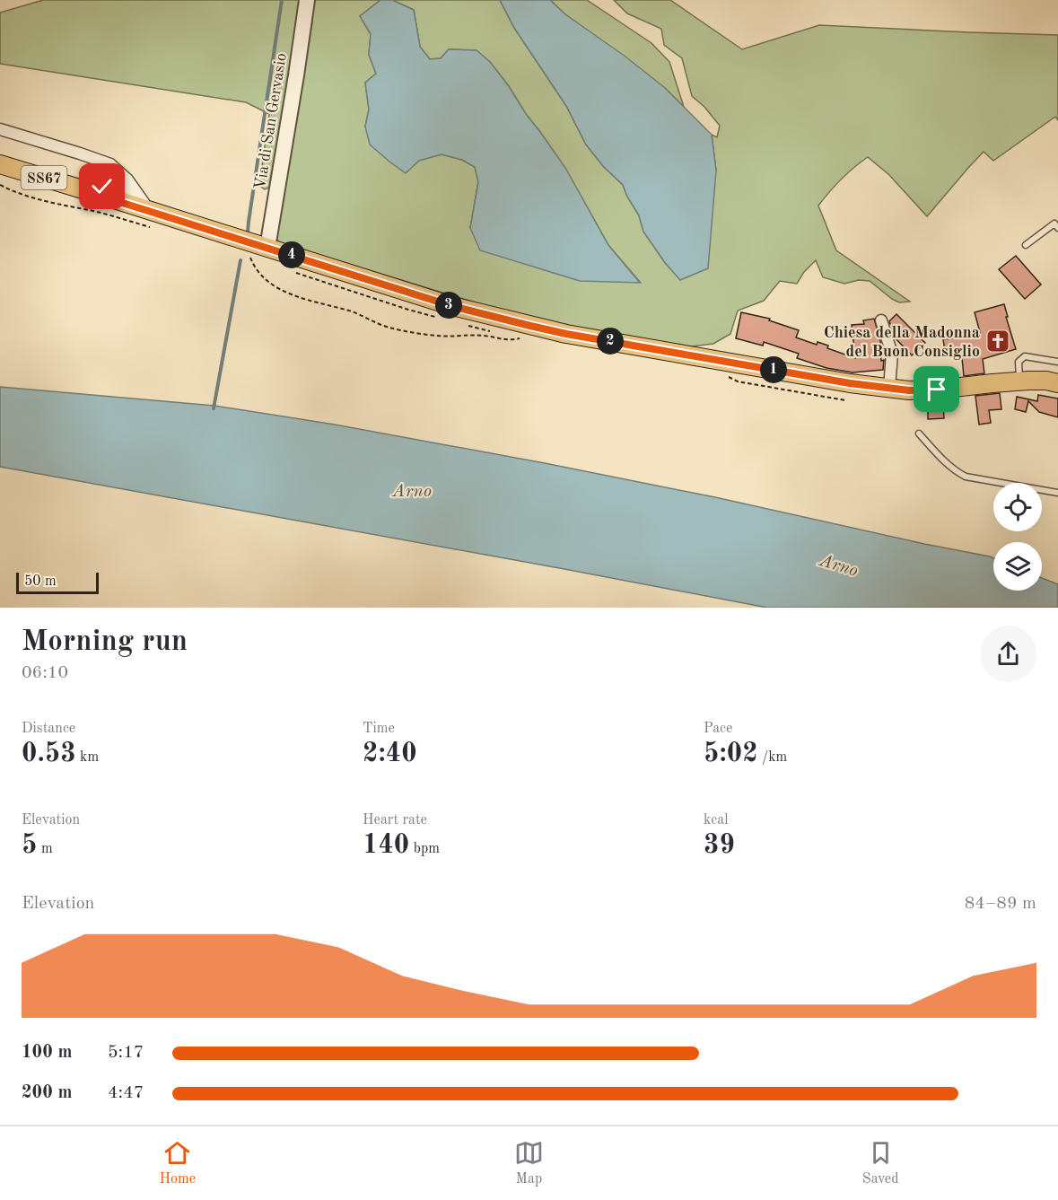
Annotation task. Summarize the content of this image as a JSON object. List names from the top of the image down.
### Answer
{
  "streets": {
    "main road": ["SS67"],
    "street": ["Via di San Gervasio"]
  },
  "crossings": [
    ["Via di San Gervasio", "SS67"]
  ],
  "water": ["Arno"],
  "places": {
    "church": ["Chiesa della Madonna del Buon Consiglio"]
  },
  "scale_bar": "50 m",
  "page": {
    "pins": [
      "4",
      "3",
      "2",
      "1"
    ],
    "scale": "50 m",
    "heading": ["Morning run", "06:10"],
    "stats": [
      ["Distance", "0.53 km"],
      ["Time", "2:40"],
      ["Pace", "5:02 /km"],
      ["Elevation", "5 m"],
      ["Heart rate", "140 bpm"],
      ["kcal", "39"]
    ],
    "chart": ["Elevation", "84–89 m"],
    "list": [
      {
        "name": "100 m",
        "note": "5:17"
      },
      {
        "name": "200 m",
        "note": "4:47"
      }
    ],
    "tabs": ["Home", "Map", "Saved"]
  }
}
